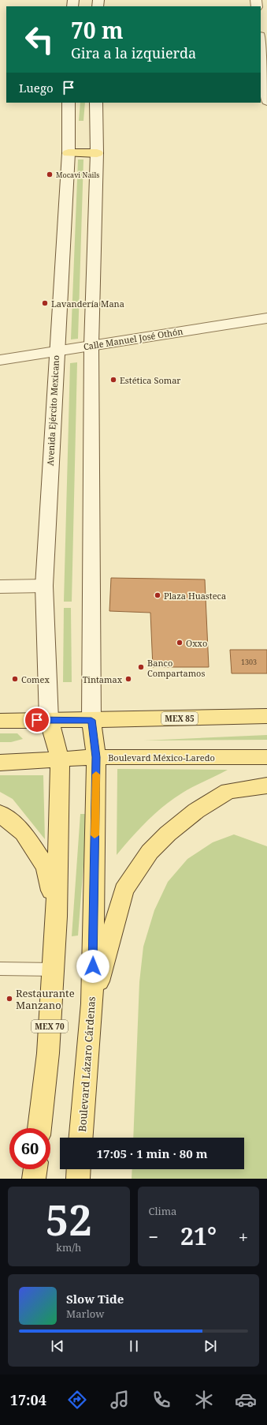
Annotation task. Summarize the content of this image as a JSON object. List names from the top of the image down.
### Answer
{
  "streets": {
    "main road": [
      "Calle Manuel José Othón",
      "Avenida Ejército Mexicano",
      "MEX 85",
      "Boulevard México-Laredo",
      "MEX 70",
      "Boulevard Lázaro Cárdenas"
    ]
  },
  "crossings": [
    ["Calle Manuel José Othón", "Avenida Ejército Mexicano"],
    ["Avenida Ejército Mexicano", "MEX 70"],
    ["MEX 85", "Boulevard Lázaro Cárdenas"],
    ["Boulevard México-Laredo", "MEX 70"],
    ["Boulevard México-Laredo", "Boulevard Lázaro Cárdenas"]
  ],
  "places": [
    "Mocavi Nails",
    "Lavandería Mana",
    "Estética Somar",
    "Plaza Huasteca",
    "Oxxo",
    "Banco Compartamos",
    "Comex",
    "Tintamax",
    "Restaurante Manzano"
  ],
  "house_numbers": ["1303"],
  "page": {
    "turn": ["70 m", "Gira a la izquierda"],
    "then": "Luego",
    "limit": "60",
    "trip": "17:05 · 1 min · 80 m",
    "tile": [
      ["52", "km/h"],
      "Clima"
    ],
    "heat": ["−", "21°", "+"],
    "song": ["Slow Tide", "Marlow"],
    "tabs": "17:04"
  }
}
